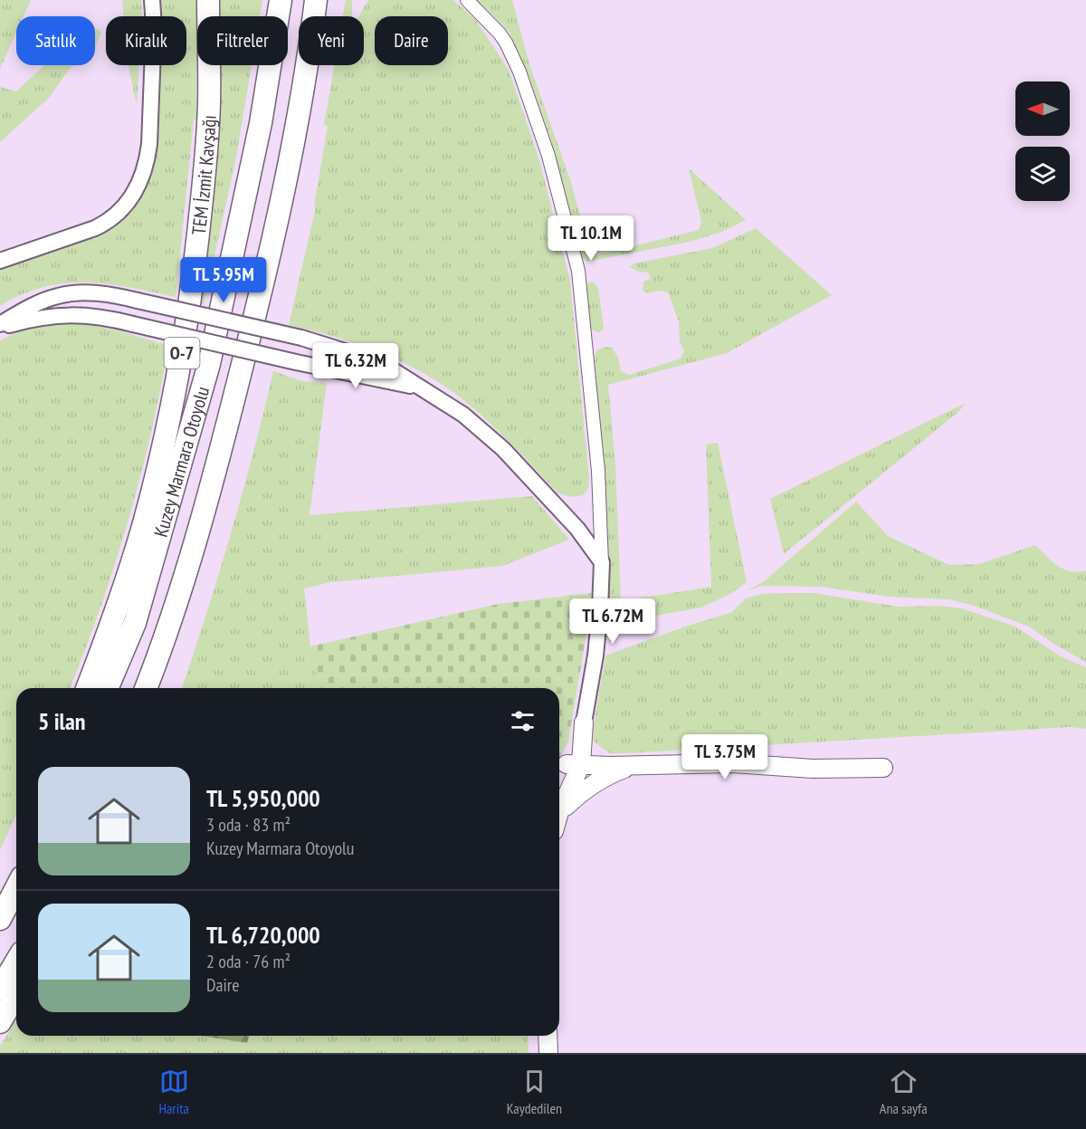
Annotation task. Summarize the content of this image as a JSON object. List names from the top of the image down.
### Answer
{
  "streets": {
    "highway": ["TEM İzmit Kavşağı", "O-7", "Kuzey Marmara Otoyolu"]
  },
  "north": "left",
  "page": {
    "chip": [
      "Satılık",
      "Kiralık",
      "Filtreler",
      "Yeni",
      "Daire"
    ],
    "price": [
      "TL 10.1M",
      "TL 5.95M",
      "TL 6.32M",
      "TL 6.72M",
      "TL 3.75M"
    ],
    "heading": "5 ilan",
    "list": [
      {
        "name": "TL 5,950,000",
        "note": "3 oda · 83 m² · Kuzey Marmara Otoyolu"
      },
      {
        "name": "TL 6,720,000",
        "note": "2 oda · 76 m² · Daire"
      }
    ],
    "tabs": ["Harita", "Kaydedilen", "Ana sayfa"]
  }
}
